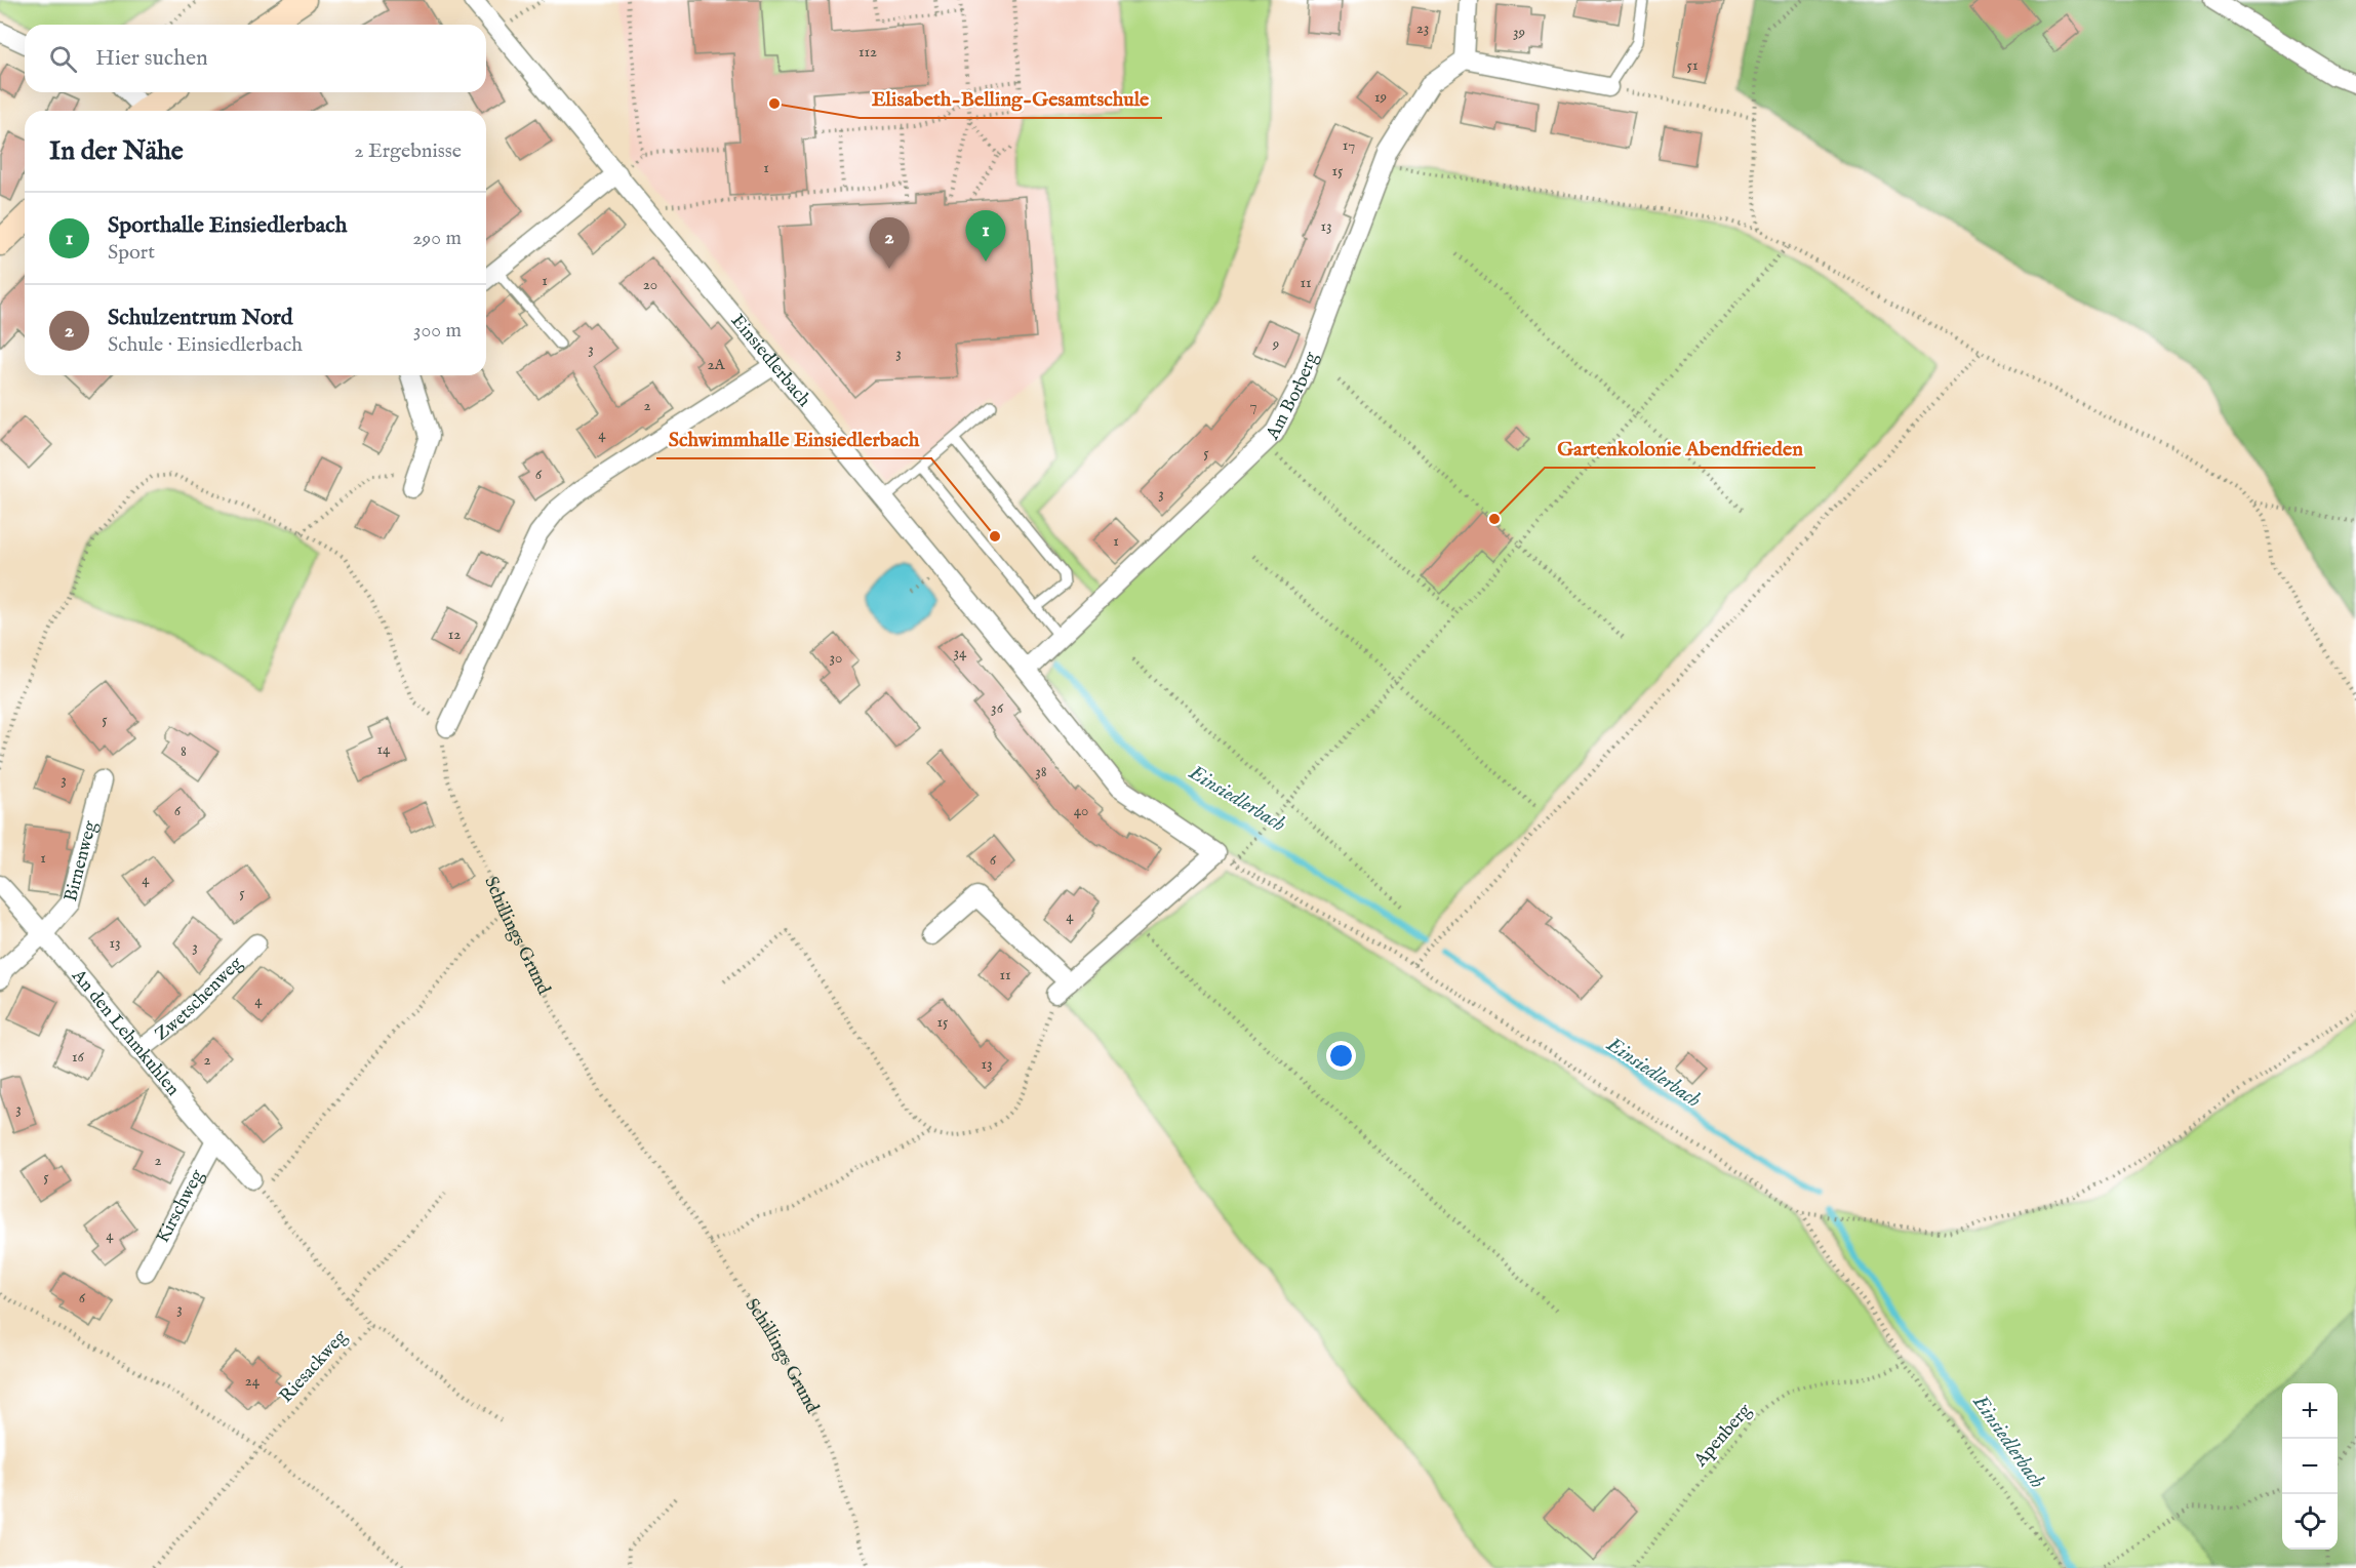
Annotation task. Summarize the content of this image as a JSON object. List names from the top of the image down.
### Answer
{
  "streets": {
    "street": [
      "Einsiedlerbach",
      "Am Borberg",
      "Birnenweg",
      "Zwetschenweg",
      "An den Lehmkuhlen",
      "Kirschweg"
    ],
    "path": ["Schillings Grund", "Riesackweg", "Apenberg"]
  },
  "crossings": [
    ["Einsiedlerbach", "Am Borberg"],
    ["Birnenweg", "An den Lehmkuhlen"],
    ["Zwetschenweg", "An den Lehmkuhlen"],
    ["An den Lehmkuhlen", "Kirschweg"],
    ["An den Lehmkuhlen", "Riesackweg"]
  ],
  "water": ["Einsiedlerbach"],
  "places": ["Elisabeth-Belling-Gesamtschule", "Gartenkolonie Abendfrieden", "Schwimmhalle Einsiedlerbach"],
  "house_numbers": [
    "23",
    "39",
    "112",
    "51",
    "19",
    "17",
    "1",
    "15",
    "13",
    "1",
    "11",
    "20",
    "9",
    "3",
    "3",
    "2A",
    "2",
    "7",
    "4",
    "5",
    "6",
    "3",
    "1",
    "12",
    "34",
    "30",
    "36",
    "5",
    "14",
    "8",
    "38",
    "3",
    "6",
    "40",
    "1",
    "6",
    "4",
    "5",
    "4",
    "13",
    "3",
    "11",
    "4",
    "15",
    "16",
    "2",
    "13",
    "3",
    "2",
    "5",
    "4",
    "6",
    "3",
    "24"
  ],
  "page": {
    "search": "Hier suchen",
    "heading": ["In der Nähe", "2 Ergebnisse"],
    "list": [
      {
        "mark": "1",
        "name": "Sporthalle Einsiedlerbach",
        "note": "Sport",
        "value": "290 m"
      },
      {
        "mark": "2",
        "name": "Schulzentrum Nord",
        "note": "Schule · Einsiedlerbach",
        "value": "300 m"
      }
    ],
    "pins": ["1", "2"],
    "map_buttons": ["+", "−"]
  }
}
